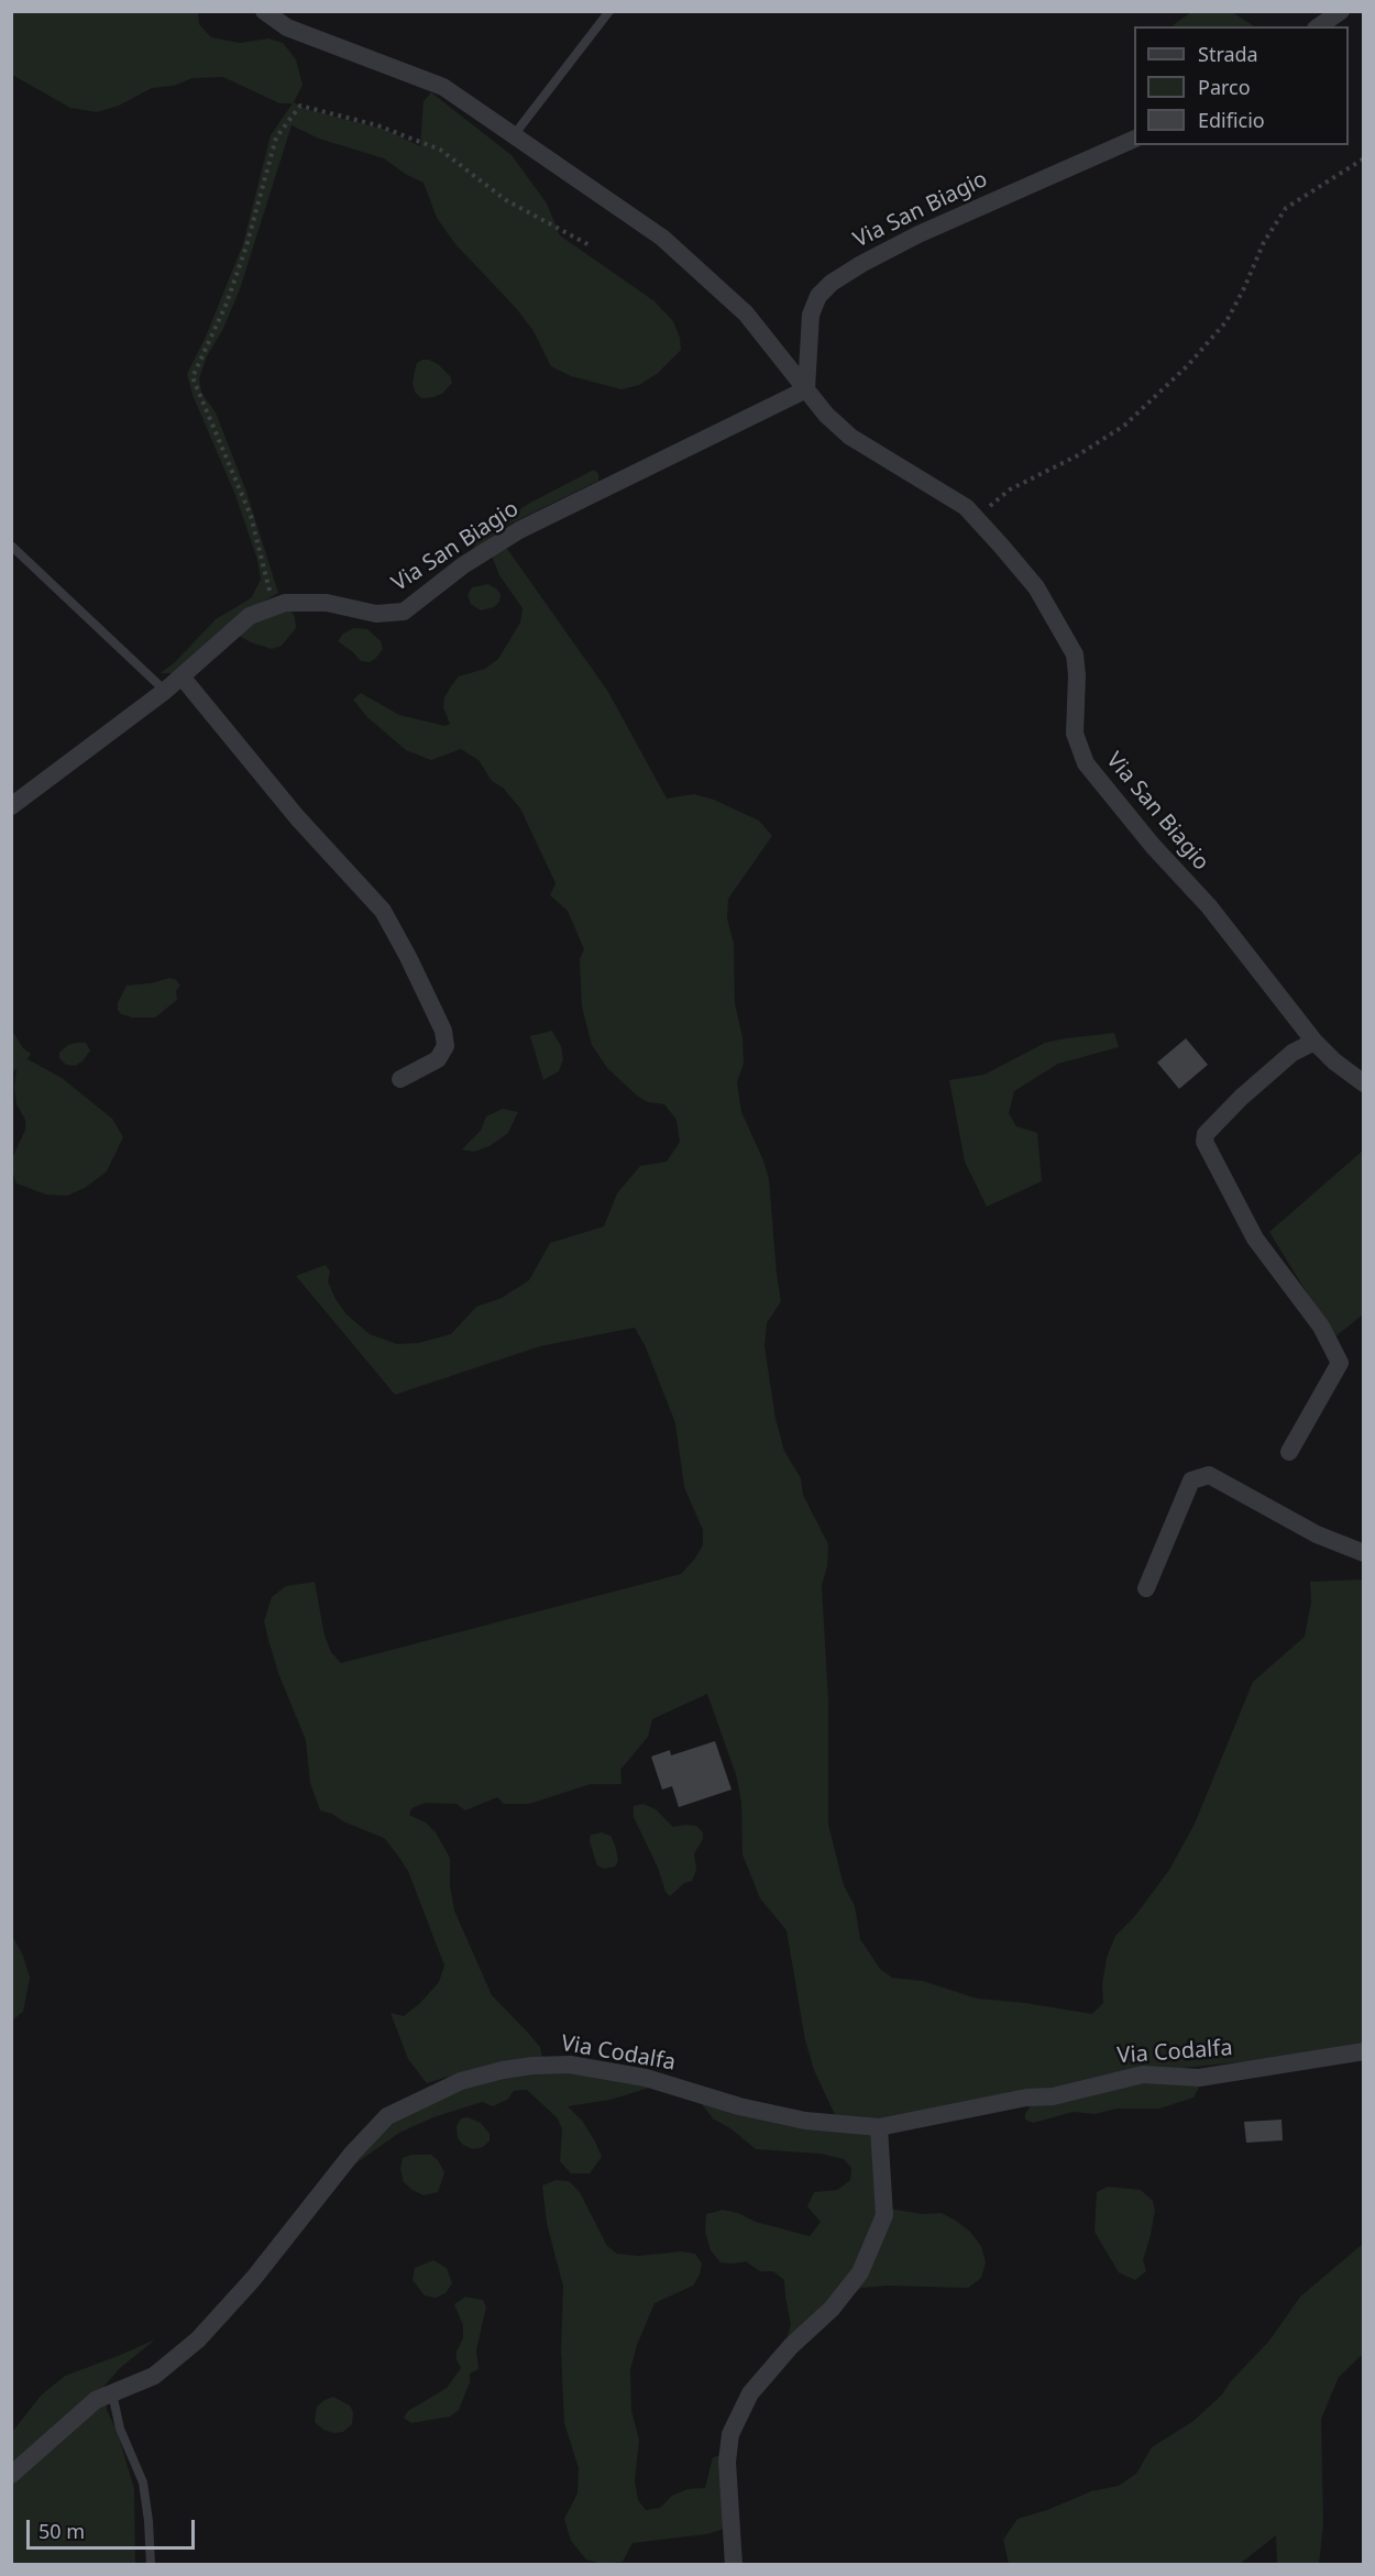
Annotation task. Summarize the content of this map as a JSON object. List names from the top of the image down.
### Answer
{
  "streets": {
    "street": ["Via San Biagio", "Via Codalfa"]
  },
  "legend": ["Strada", "Parco", "Edificio"],
  "scale_bar": "50 m"
}
